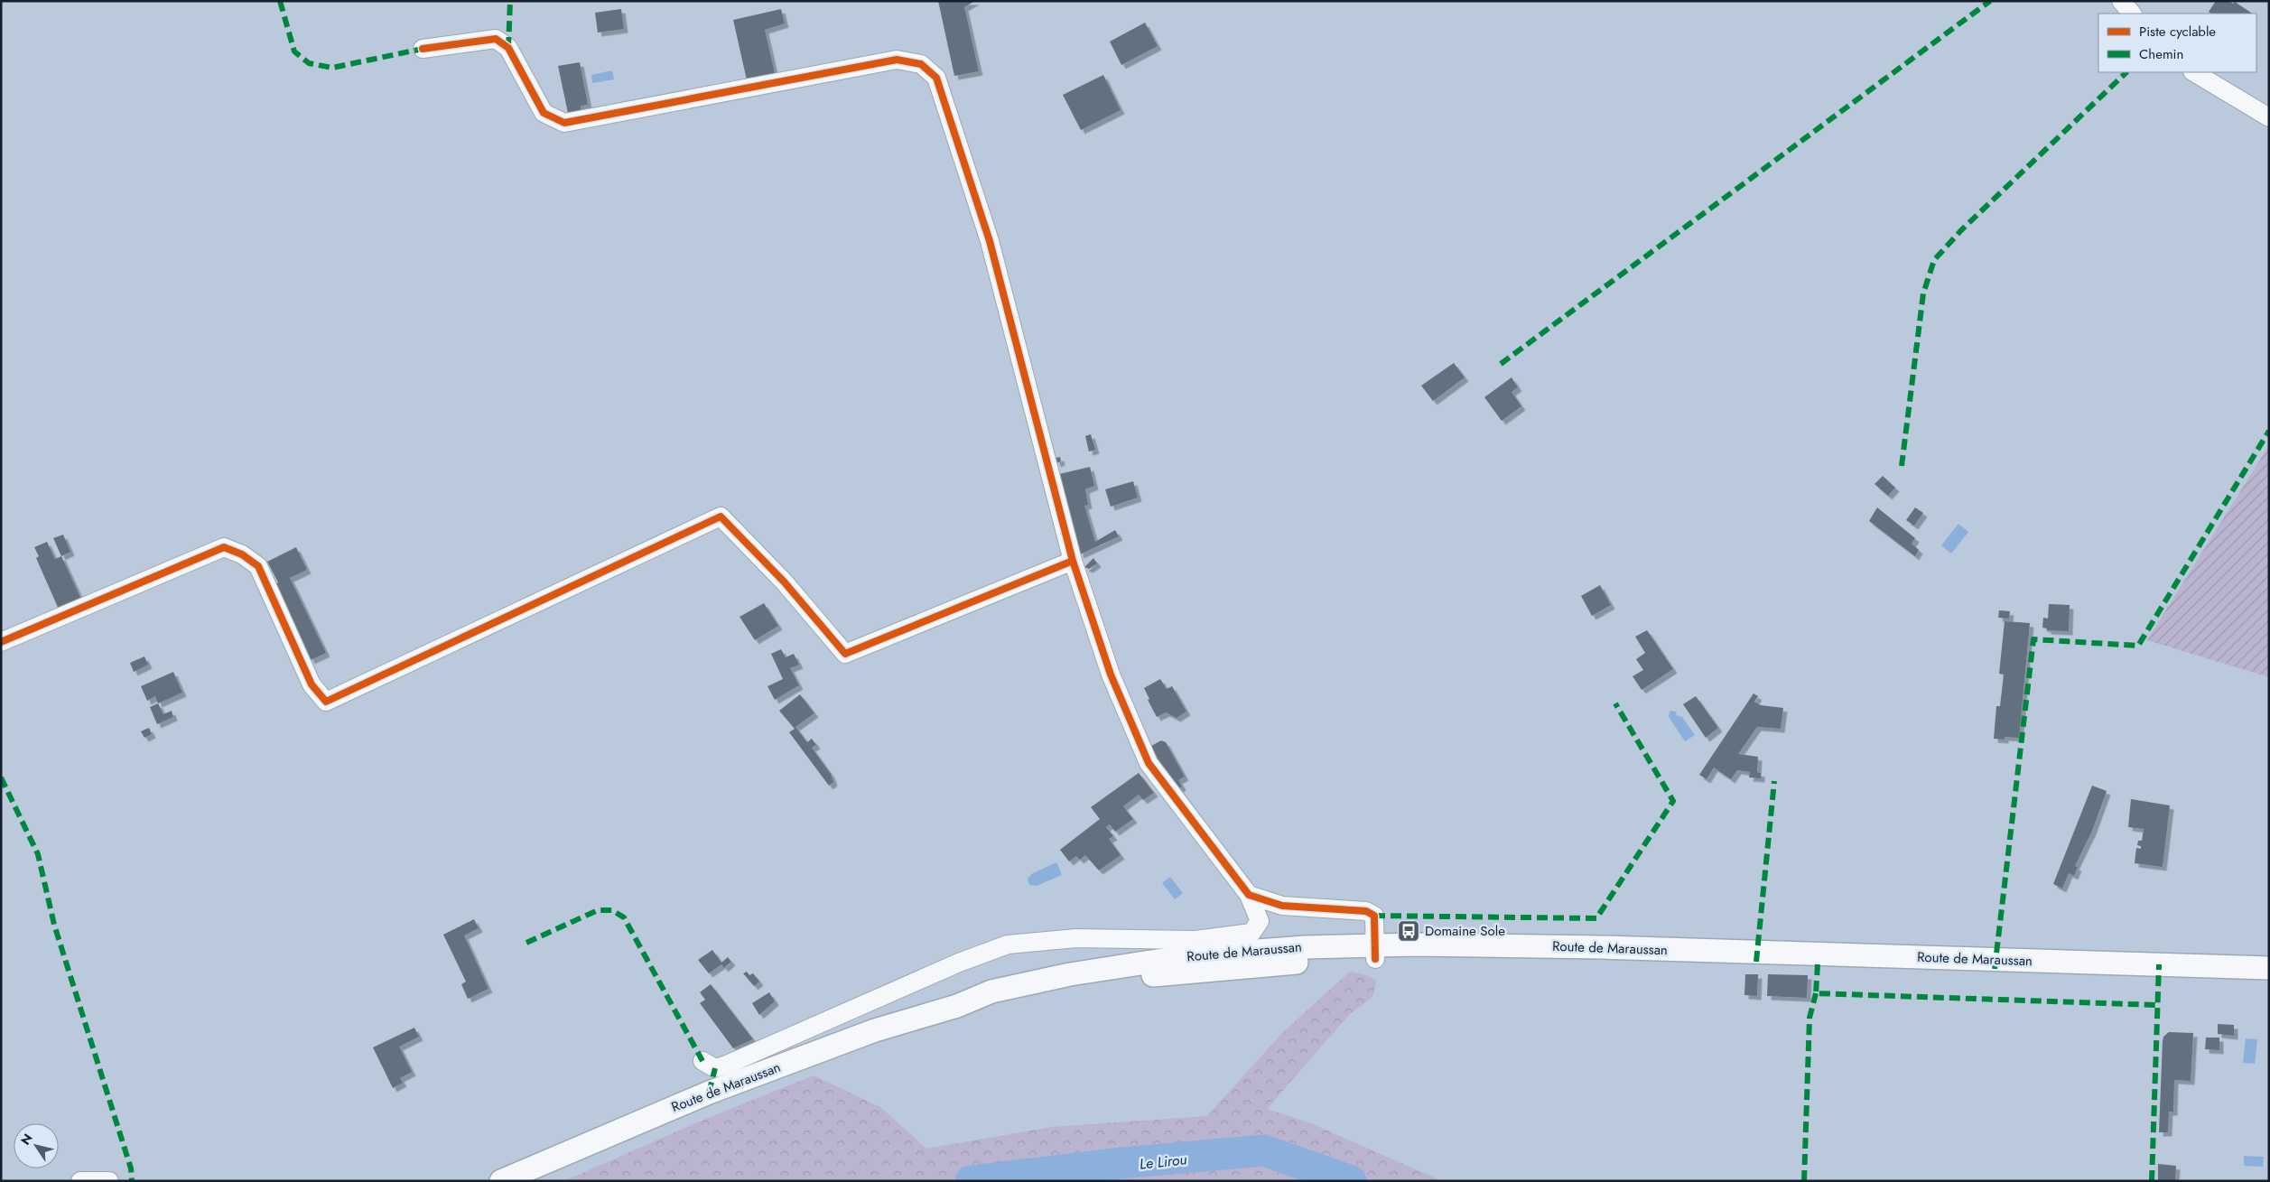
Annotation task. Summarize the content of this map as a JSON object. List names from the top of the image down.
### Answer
{
  "streets": {
    "main road": ["Route de Maraussan"]
  },
  "water": ["Le Lirou"],
  "places": {
    "bus stop": ["Domaine Sole"]
  },
  "legend": ["Piste cyclable", "Chemin"],
  "north": "top left"
}
